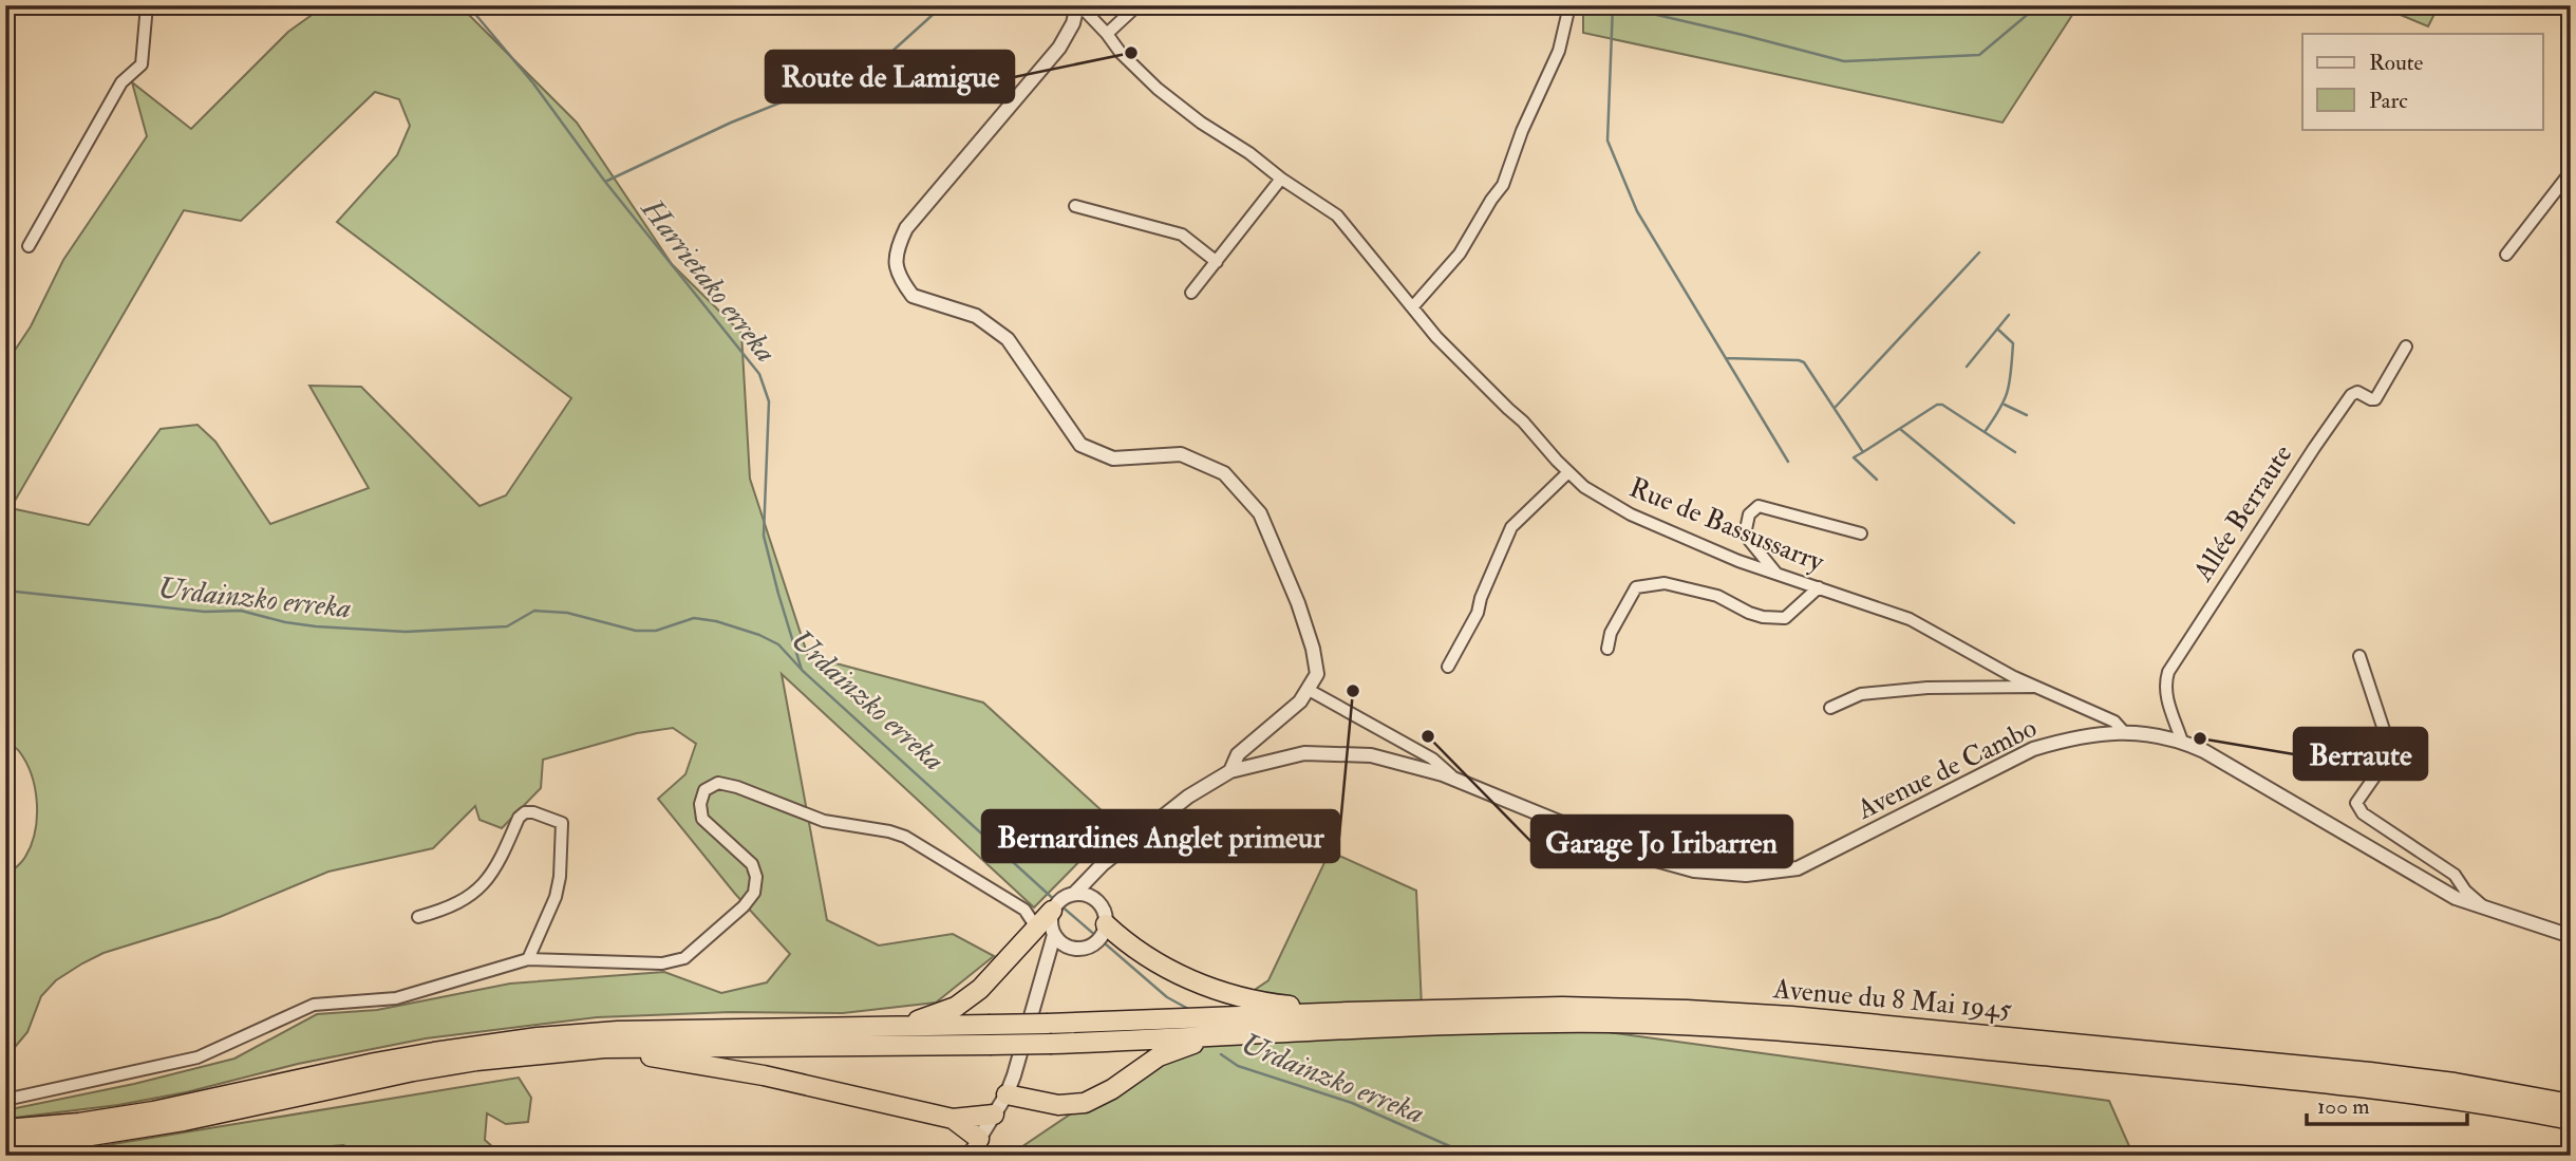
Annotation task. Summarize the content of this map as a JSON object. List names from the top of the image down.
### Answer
{
  "streets": {
    "highway": ["Avenue du 8 Mai 1945"],
    "street": ["Allée Berraute", "Rue de Bassussarry", "Avenue de Cambo"]
  },
  "crossings": [
    ["Allée Berraute", "Avenue de Cambo"],
    ["Rue de Bassussarry", "Avenue de Cambo"]
  ],
  "water": ["Harrietako erreka", "Urdainzko erreka"],
  "places": [
    "Route de Lamigue",
    "Bernardines Anglet primeur",
    "Garage Jo Iribarren",
    "Berraute"
  ],
  "legend": ["Route", "Parc"],
  "scale_bar": "100 m"
}
